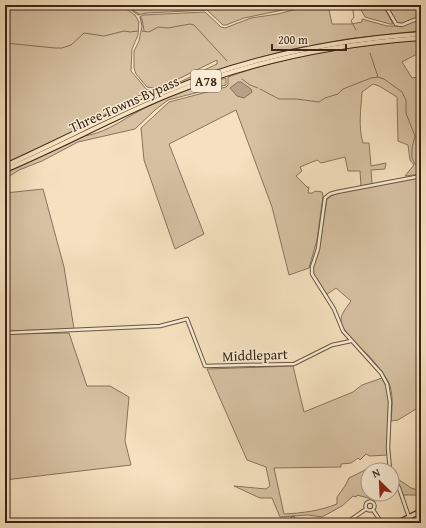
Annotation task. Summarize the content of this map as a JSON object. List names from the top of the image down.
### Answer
{
  "streets": {
    "main road": ["A78", "Three Towns Bypass"],
    "street": ["Middlepart"]
  },
  "scale_bar": "200 m",
  "north": "top left"
}
